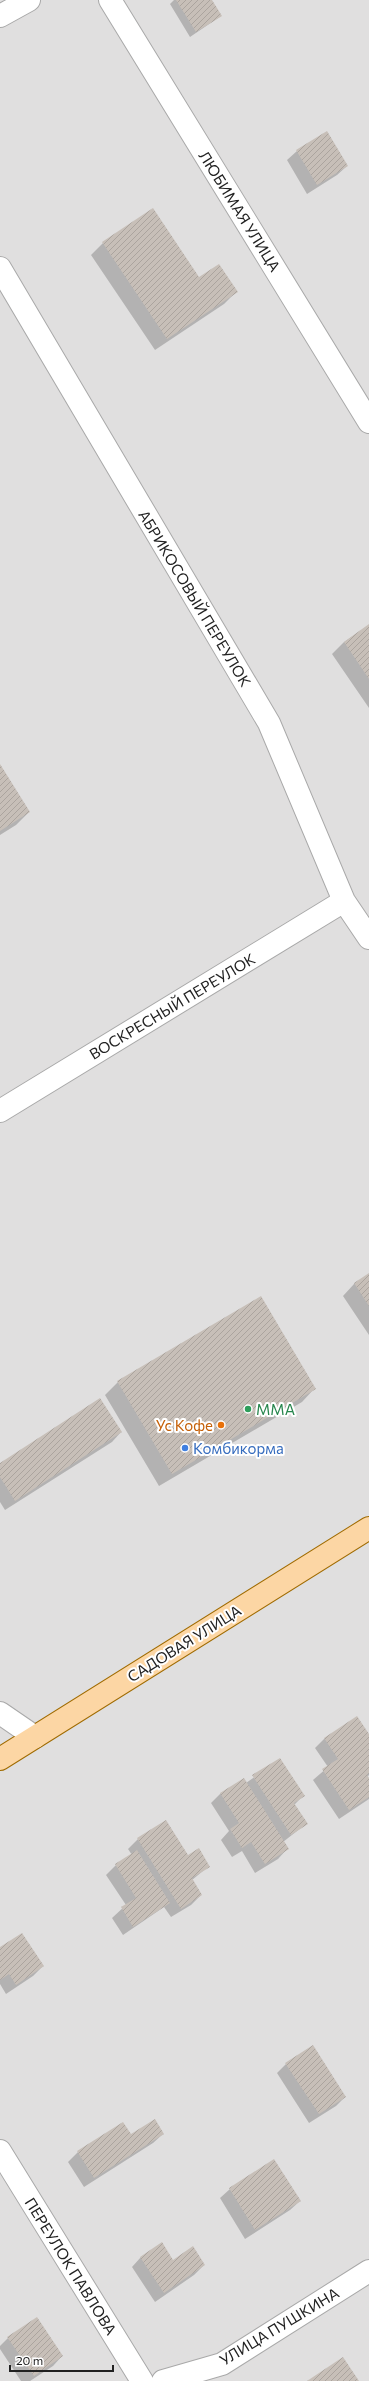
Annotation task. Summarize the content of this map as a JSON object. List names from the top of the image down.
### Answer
{
  "streets": {
    "main road": ["САДОВАЯ УЛИЦА"],
    "street": [
      "ЛЮБИМАЯ УЛИЦА",
      "АБРИКОСОВЫЙ ПЕРЕУЛОК",
      "ВОСКРЕСНЫЙ ПЕРЕУЛОК",
      "ПЕРЕУЛОК ПАВЛОВА",
      "УЛИЦА ПУШКИНА"
    ]
  },
  "crossings": [
    ["АБРИКОСОВЫЙ ПЕРЕУЛОК", "ВОСКРЕСНЫЙ ПЕРЕУЛОК"]
  ],
  "places": ["ММА", "Ус Кофе", "Комбикорма"],
  "scale_bar": "20 m"
}
